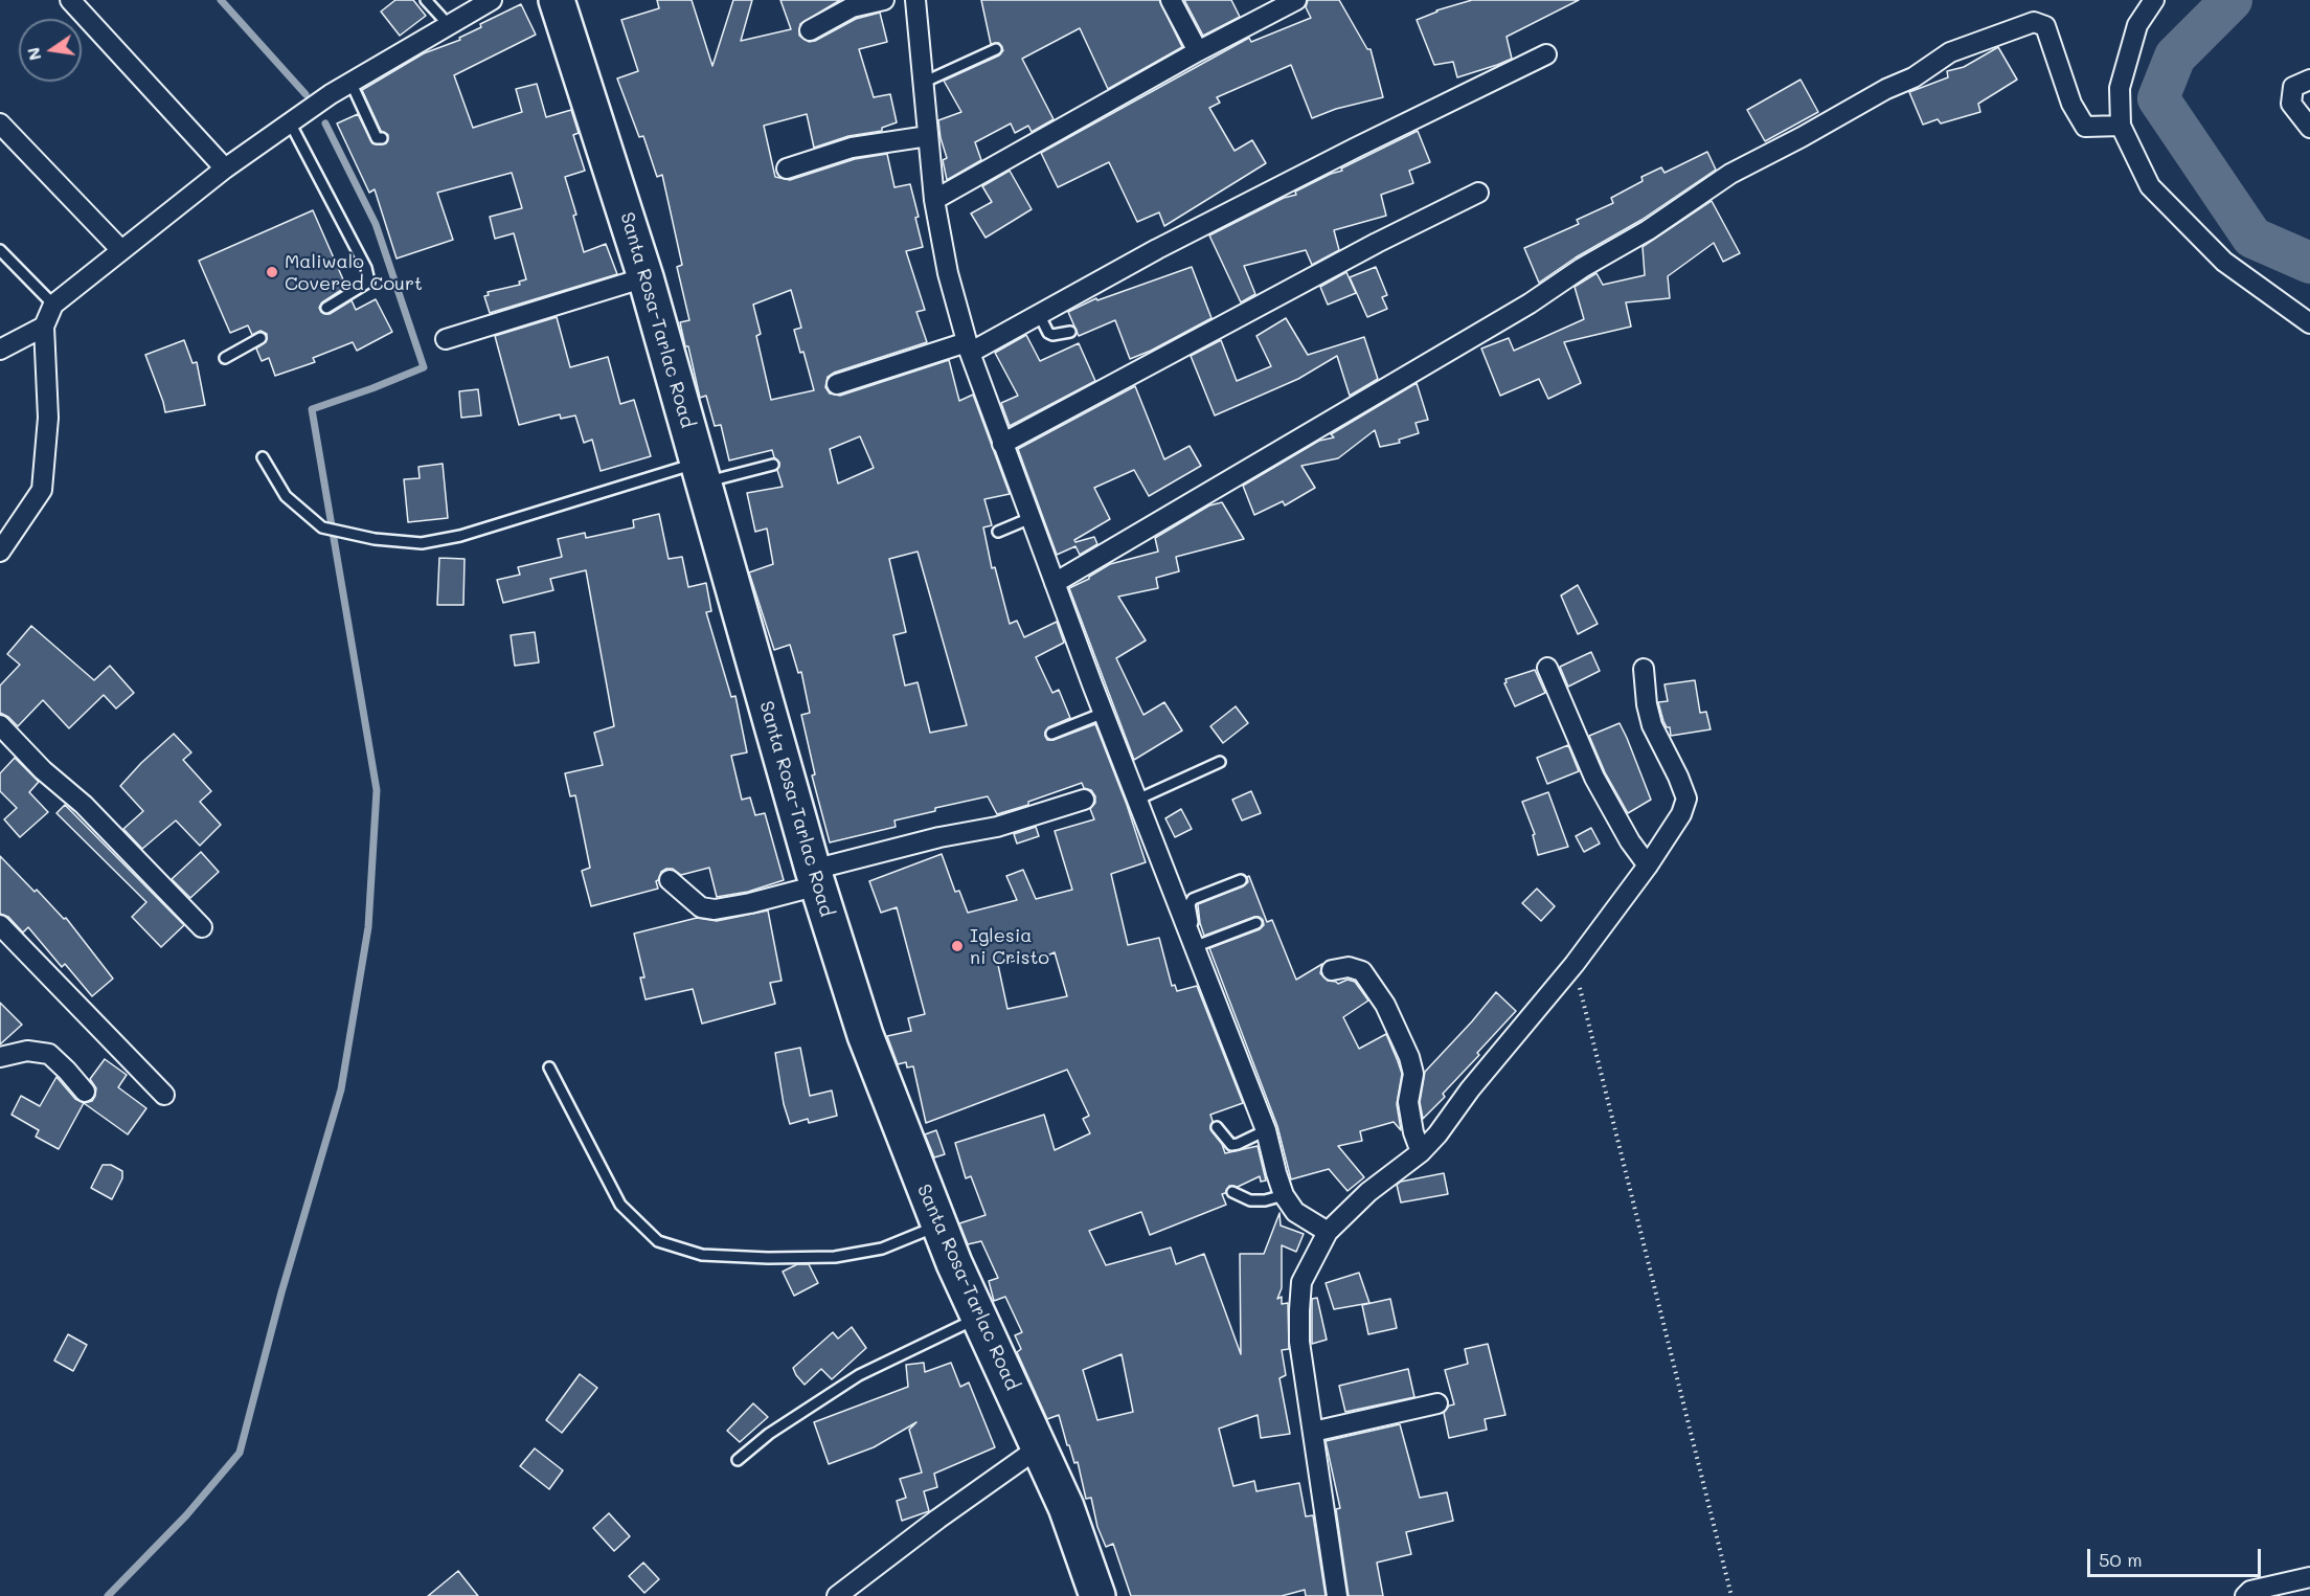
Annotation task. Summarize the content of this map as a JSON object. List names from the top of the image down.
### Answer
{
  "streets": {
    "highway": ["Santa Rosa-Tarlac Road"]
  },
  "places": ["Maliwalo Covered Court", "Iglesia ni Cristo"],
  "scale_bar": "50 m",
  "north": "left"
}
